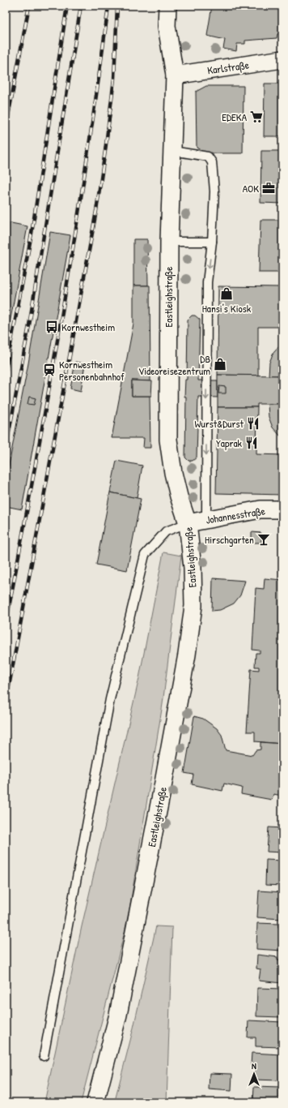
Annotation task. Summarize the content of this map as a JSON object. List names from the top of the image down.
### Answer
{
  "streets": {
    "street": ["Karlstraße", "Eastleighstraße", "Johannesstraße"]
  },
  "crossings": [
    ["Karlstraße", "Eastleighstraße"],
    ["Eastleighstraße", "Johannesstraße"]
  ],
  "places": {
    "supermarket": ["EDEKA"],
    "office": ["AOK"],
    "shop": ["Hansi's Kiosk", "DB Videoreisezentrum"],
    "bus stop": ["Kornwestheim"],
    "station": ["Kornwestheim Personenbahnhof"],
    "restaurant": ["Wurst&Durst", "Yaprak"],
    "bar": ["Hirschgarten"]
  },
  "north": "top"
}
